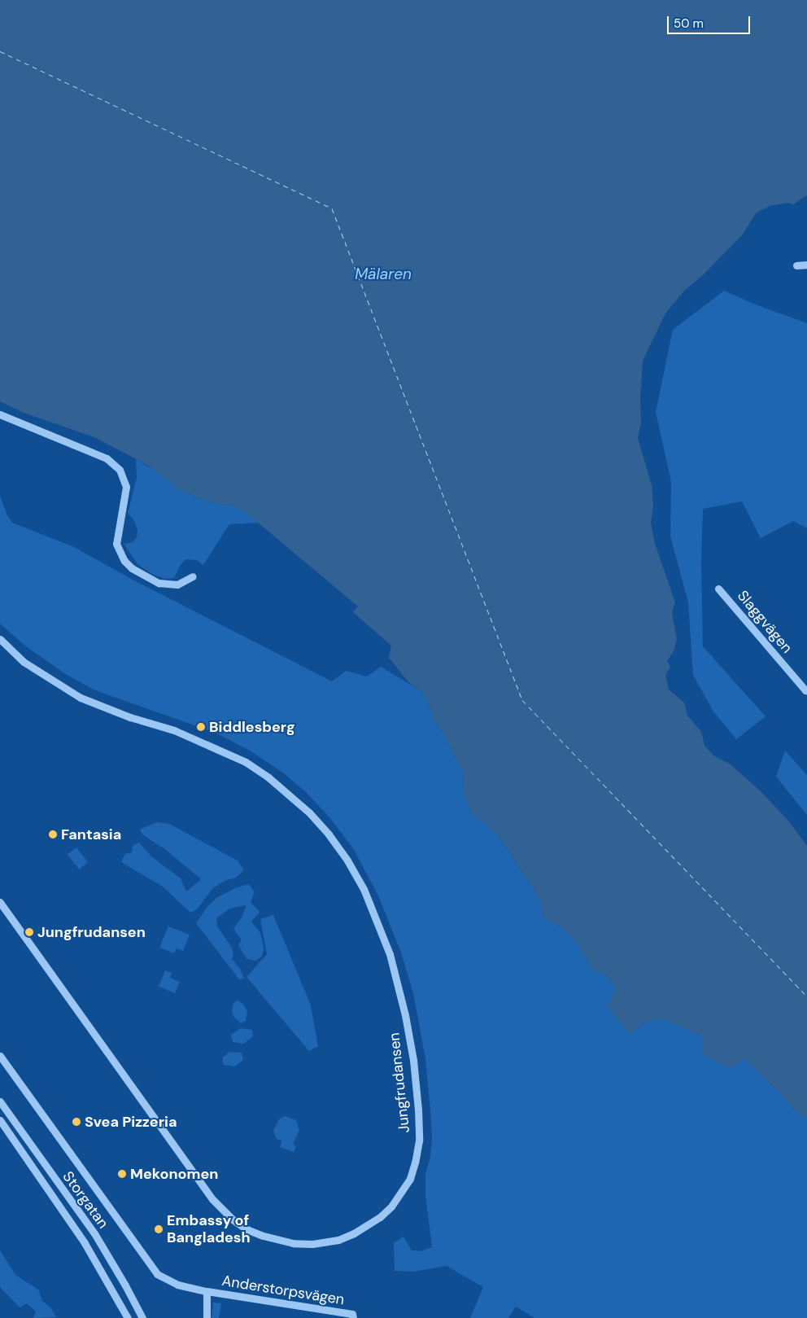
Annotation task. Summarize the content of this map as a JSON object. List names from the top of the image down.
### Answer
{
  "streets": {
    "street": [
      "Slaggvägen",
      "Jungfrudansen",
      "Storgatan",
      "Anderstorpsvägen"
    ]
  },
  "water": ["Mälaren"],
  "places": [
    "Biddlesberg",
    "Fantasia",
    "Jungfrudansen",
    "Svea Pizzeria",
    "Mekonomen",
    "Embassy of Bangladesh"
  ],
  "scale_bar": "50 m"
}
